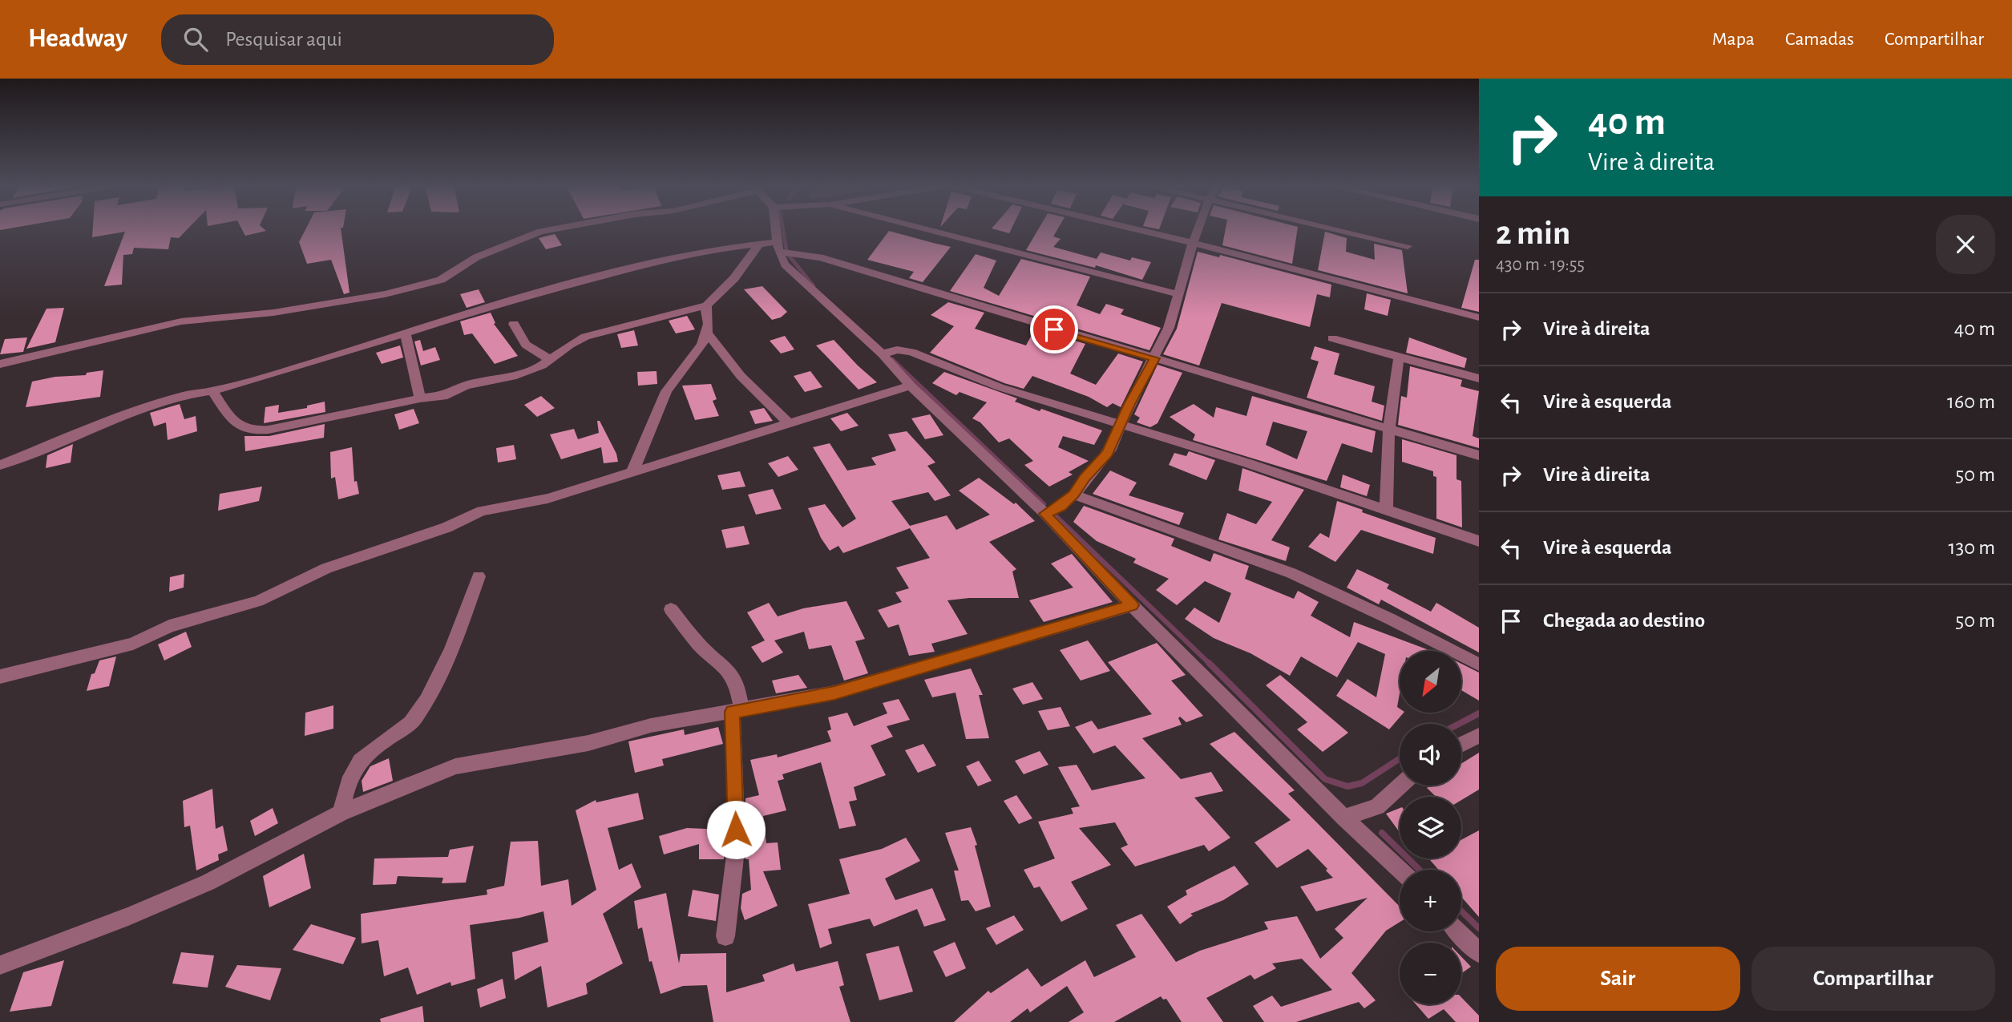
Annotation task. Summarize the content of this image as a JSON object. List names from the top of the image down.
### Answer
{
  "north": "bottom left",
  "page": {
    "header": "Headway",
    "search": "Pesquisar aqui",
    "nav": ["Mapa", "Camadas", "Compartilhar"],
    "turn": ["40 m", "Vire à direita"],
    "heading": ["2 min", "430 m · 19:55"],
    "list": [
      {
        "name": "Vire à direita",
        "value": "40 m"
      },
      {
        "name": "Vire à esquerda",
        "value": "160 m"
      },
      {
        "name": "Vire à direita",
        "value": "50 m"
      },
      {
        "name": "Vire à esquerda",
        "value": "130 m"
      },
      {
        "name": "Chegada ao destino",
        "value": "50 m"
      }
    ],
    "map_buttons": ["+", "−"],
    "buttons": ["Sair", "Compartilhar"]
  }
}
